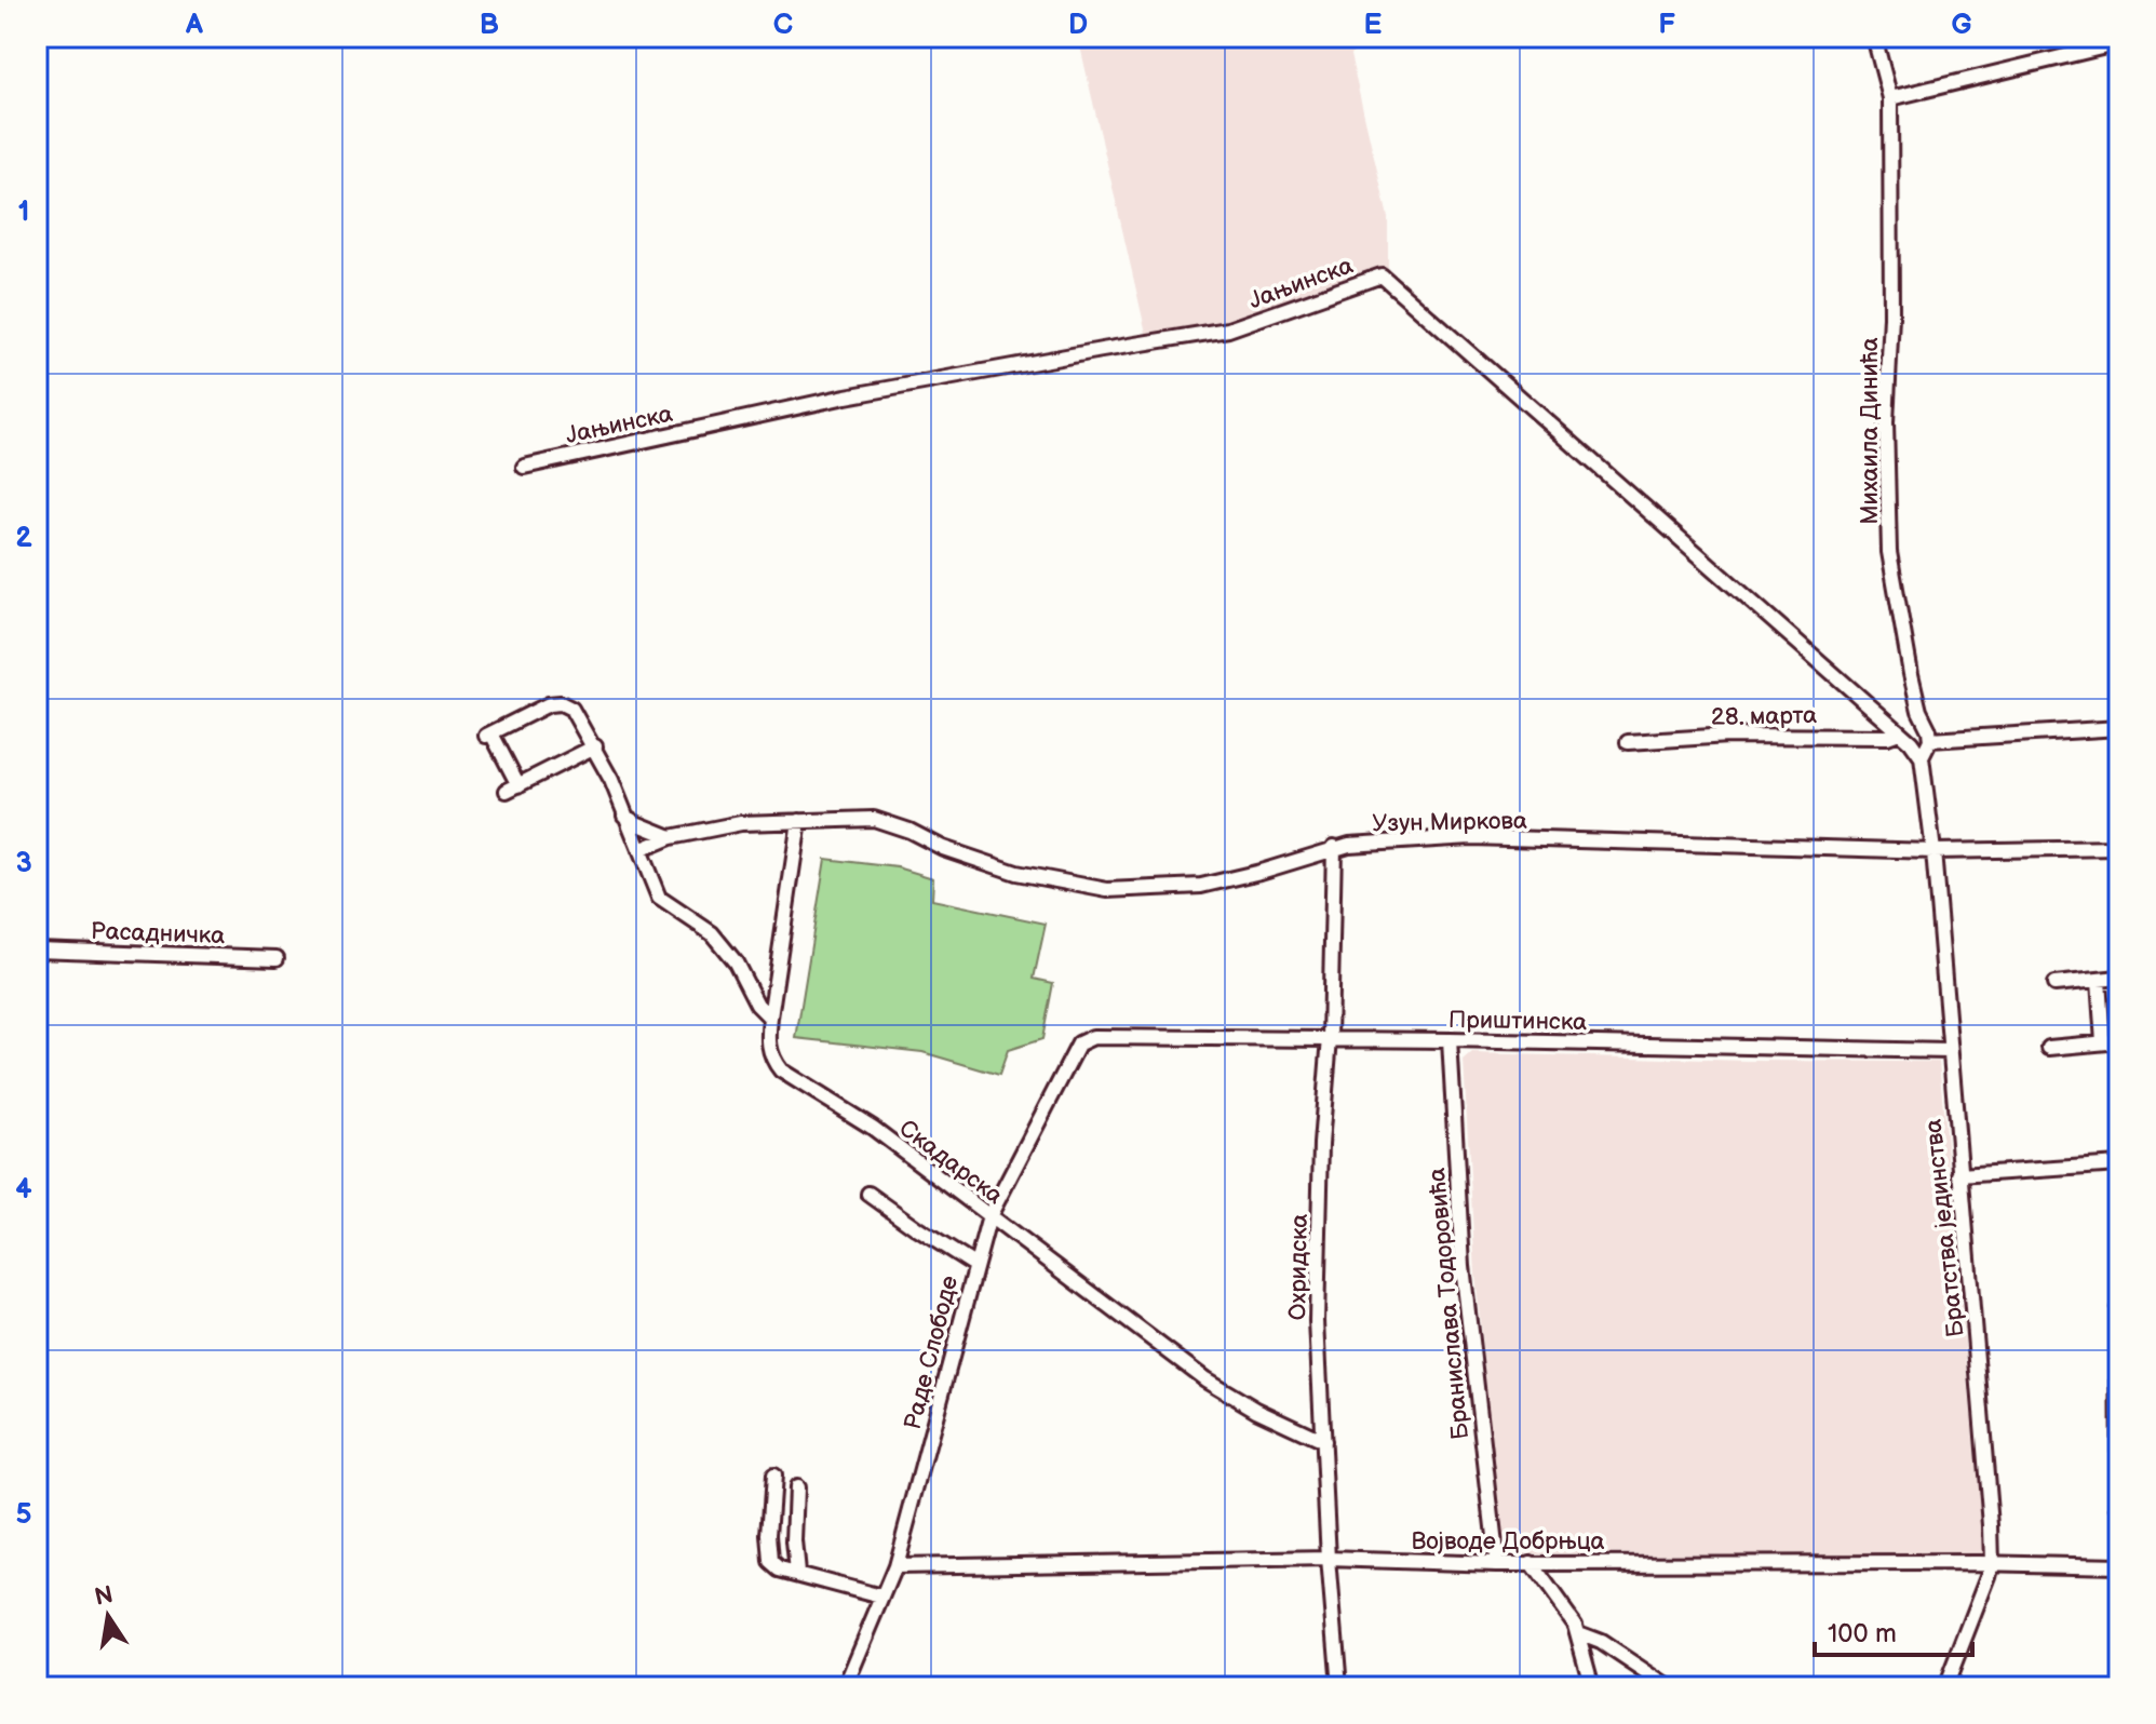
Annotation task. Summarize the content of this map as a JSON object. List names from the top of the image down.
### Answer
{
  "streets": {
    "street": [
      "Јањинска",
      "Михаила Динића",
      "28. марта",
      "Узун Миркова",
      "Расадничка",
      "Приштинска",
      "Скадарска",
      "Братства јединства",
      "Охридска",
      "Бранислава Тодоровића",
      "Раде Слободе",
      "Војводе Добрњца"
    ]
  },
  "crossings": [
    ["Јањинска", "28. марта"],
    ["Јањинска", "Братства јединства"],
    ["Узун Миркова", "Скадарска"],
    ["Узун Миркова", "Братства јединства"],
    ["Узун Миркова", "Охридска"],
    ["Приштинска", "Братства јединства"],
    ["Приштинска", "Охридска"],
    ["Приштинска", "Бранислава Тодоровића"],
    ["Приштинска", "Раде Слободе"],
    ["Скадарска", "Охридска"],
    ["Скадарска", "Раде Слободе"],
    ["Братства јединства", "Војводе Добрњца"],
    ["Охридска", "Војводе Добрњца"],
    ["Бранислава Тодоровића", "Војводе Добрњца"],
    ["Раде Слободе", "Војводе Добрњца"]
  ],
  "scale_bar": "100 m",
  "north": "top",
  "grid": {
    "columns": [
      "A",
      "B",
      "C",
      "D",
      "E",
      "F",
      "G"
    ],
    "rows": [
      "1",
      "2",
      "3",
      "4",
      "5"
    ]
  }
}
